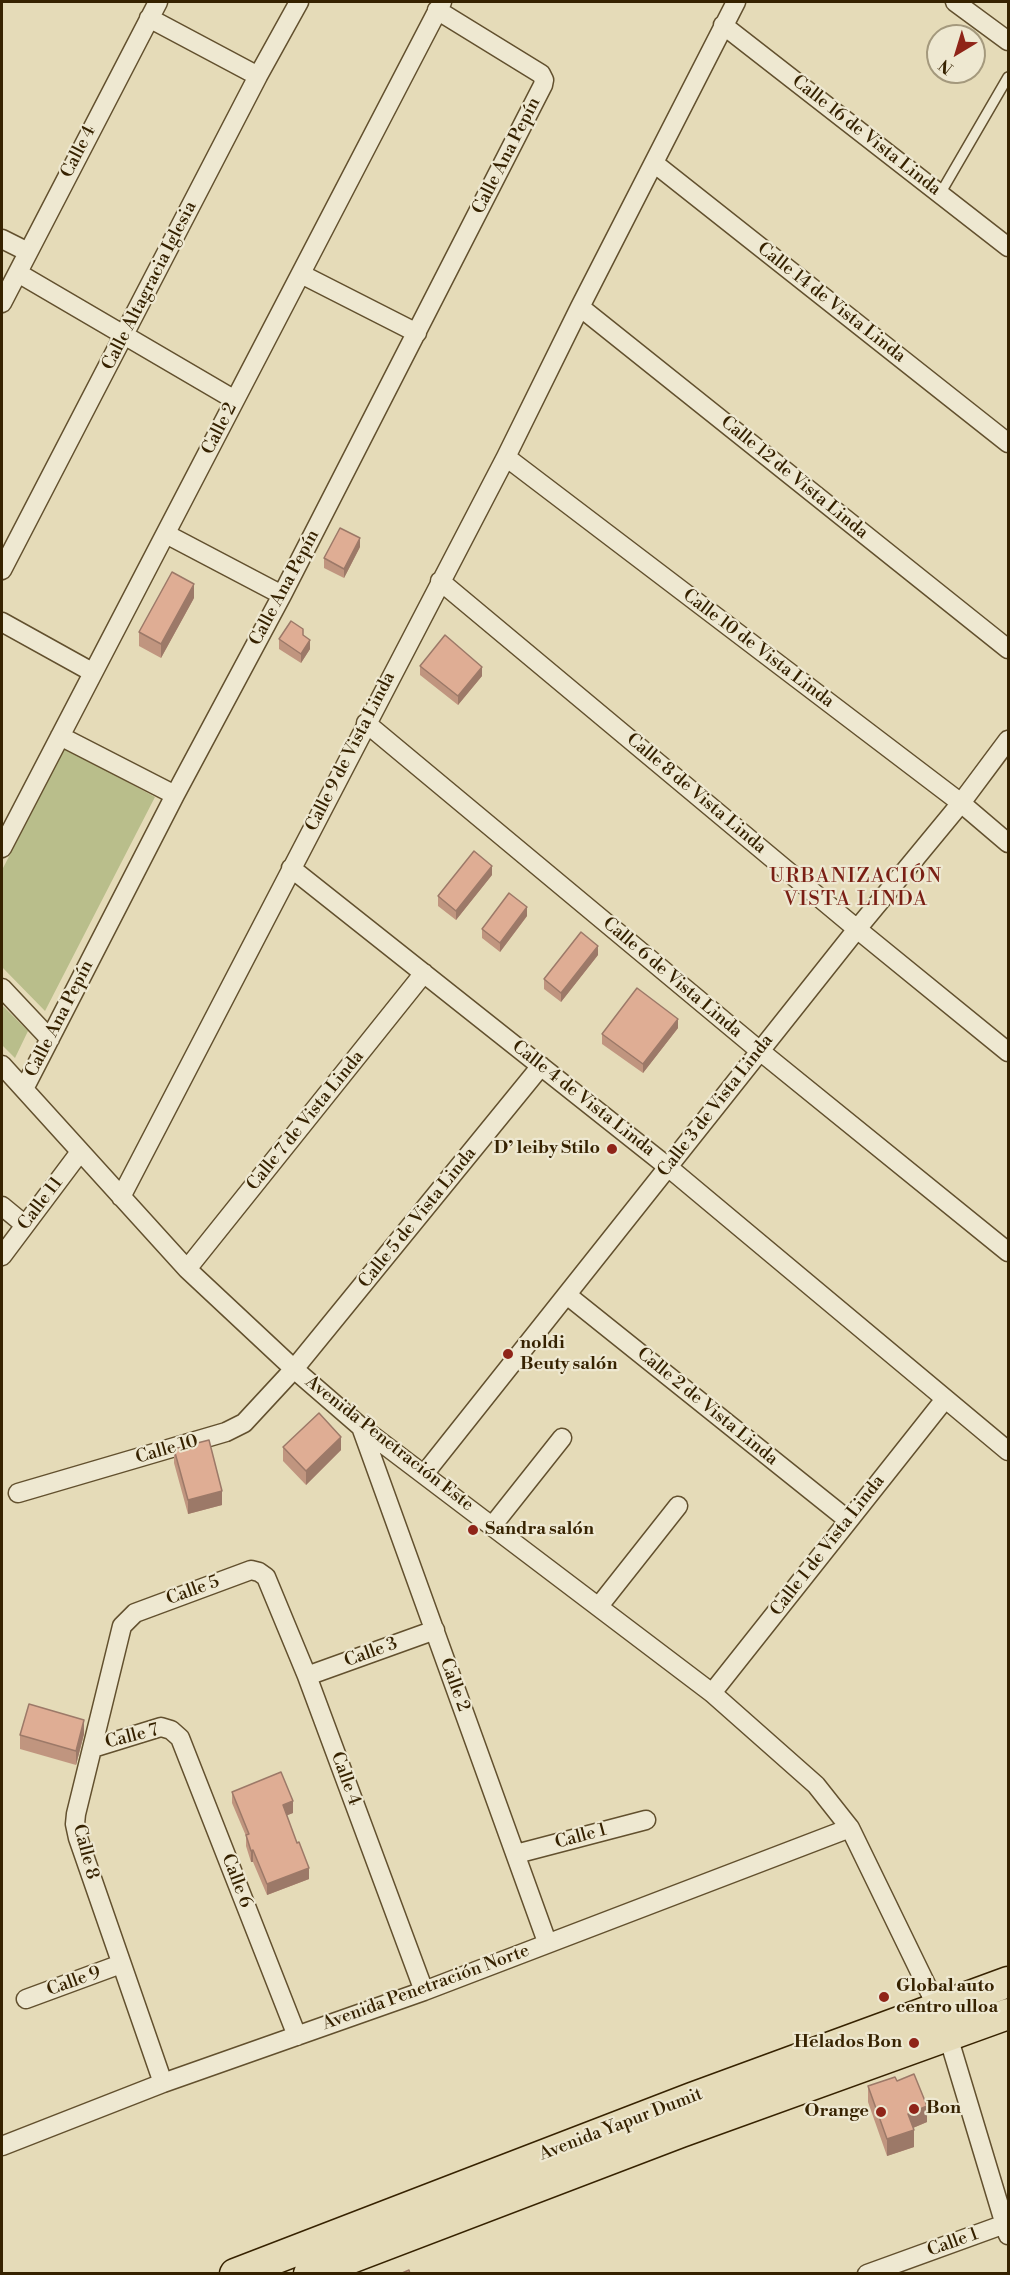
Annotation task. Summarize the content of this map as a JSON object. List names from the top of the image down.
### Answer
{
  "streets": {
    "main road": ["Avenida Yapur Dumit"],
    "street": [
      "Calle 16 de Vista Linda",
      "Calle 4",
      "Calle Ana Pepín",
      "Calle Altagracia Iglesia",
      "Calle 14 de Vista Linda",
      "Calle 2",
      "Calle 12 de Vista Linda",
      "Calle 10 de Vista Linda",
      "Calle 9 de Vista Linda",
      "Calle 8 de Vista Linda",
      "Calle 6 de Vista Linda",
      "Calle 4 de Vista Linda",
      "Calle 3 de Vista Linda",
      "Calle 7 de Vista Linda",
      "Calle 11",
      "Calle 5 de Vista Linda",
      "Calle 2 de Vista Linda",
      "Avenida Penetración Este",
      "Calle 10",
      "Calle 1 de Vista Linda",
      "Calle 5",
      "Calle 3",
      "Calle 7",
      "Calle 1",
      "Calle 8",
      "Calle 6",
      "Calle 9",
      "Avenida Penetración Norte"
    ]
  },
  "crossings": [
    ["Calle 16 de Vista Linda", "Calle 9 de Vista Linda"],
    ["Calle 4", "Calle 5"],
    ["Calle 4", "Calle 3"],
    ["Calle 4", "Avenida Penetración Norte"],
    ["Calle Ana Pepín", "Calle 2"],
    ["Calle Ana Pepín", "Avenida Penetración Este"],
    ["Calle 14 de Vista Linda", "Calle 9 de Vista Linda"],
    ["Calle 2", "Avenida Penetración Este"],
    ["Calle 2", "Calle 3"],
    ["Calle 2", "Calle 1"],
    ["Calle 2", "Avenida Penetración Norte"],
    ["Calle 12 de Vista Linda", "Calle 9 de Vista Linda"],
    ["Calle 10 de Vista Linda", "Calle 9 de Vista Linda"],
    ["Calle 10 de Vista Linda", "Calle 3 de Vista Linda"],
    ["Calle 9 de Vista Linda", "Calle 8 de Vista Linda"],
    ["Calle 9 de Vista Linda", "Calle 6 de Vista Linda"],
    ["Calle 9 de Vista Linda", "Calle 4 de Vista Linda"],
    ["Calle 9 de Vista Linda", "Avenida Penetración Este"],
    ["Calle 8 de Vista Linda", "Calle 3 de Vista Linda"],
    ["Calle 6 de Vista Linda", "Calle 3 de Vista Linda"],
    ["Calle 4 de Vista Linda", "Calle 3 de Vista Linda"],
    ["Calle 4 de Vista Linda", "Calle 7 de Vista Linda"],
    ["Calle 4 de Vista Linda", "Calle 5 de Vista Linda"],
    ["Calle 4 de Vista Linda", "Calle 1 de Vista Linda"],
    ["Calle 3 de Vista Linda", "Calle 2 de Vista Linda"],
    ["Calle 3 de Vista Linda", "Avenida Penetración Este"],
    ["Calle 7 de Vista Linda", "Avenida Penetración Este"],
    ["Calle 11", "Avenida Penetración Este"],
    ["Calle 5 de Vista Linda", "Avenida Penetración Este"],
    ["Calle 5 de Vista Linda", "Calle 10"],
    ["Calle 2 de Vista Linda", "Calle 1 de Vista Linda"],
    ["Avenida Penetración Este", "Calle 10"],
    ["Avenida Penetración Este", "Calle 1 de Vista Linda"],
    ["Avenida Penetración Este", "Calle 1"],
    ["Avenida Penetración Este", "Avenida Penetración Norte"],
    ["Avenida Penetración Este", "Avenida Yapur Dumit"],
    ["Calle 5", "Calle 8"],
    ["Calle 7", "Calle 8"],
    ["Calle 7", "Calle 6"],
    ["Calle 8", "Calle 9"],
    ["Calle 8", "Avenida Penetración Norte"],
    ["Calle 6", "Avenida Penetración Norte"]
  ],
  "districts": ["URBANIZACIÓN VISTA LINDA"],
  "places": [
    "D’ leiby Stilo",
    "noldi Beuty salón",
    "Sandra salón",
    "Global auto centro ulloa",
    "Helados Bon",
    "Bon",
    "Orange"
  ],
  "north": "bottom left"
}
